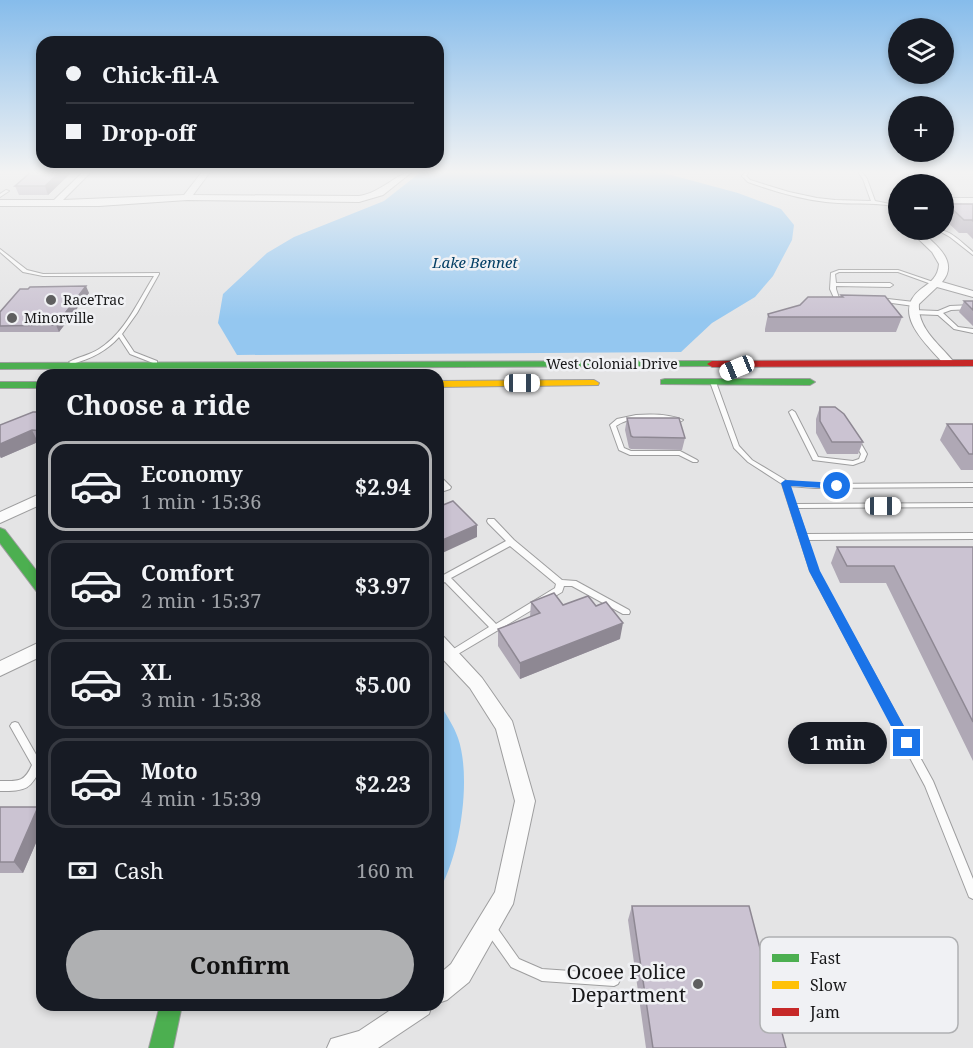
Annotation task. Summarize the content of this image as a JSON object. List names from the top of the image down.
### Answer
{
  "streets": {
    "main road": ["West Colonial Drive"]
  },
  "water": ["Lake Bennet"],
  "places": ["RaceTrac", "Minorville", "Ocoee Police Department"],
  "legend": ["Fast", "Slow", "Jam"],
  "page": {
    "map_buttons": ["+", "−"],
    "banner": ["Chick-fil-A", "Drop-off"],
    "heading": "Choose a ride",
    "list": [
      {
        "name": "Economy",
        "note": "1 min · 15:36",
        "value": "$2.94"
      },
      {
        "name": "Comfort",
        "note": "2 min · 15:37",
        "value": "$3.97"
      },
      {
        "name": "XL",
        "note": "3 min · 15:38",
        "value": "$5.00"
      },
      {
        "name": "Moto",
        "note": "4 min · 15:39",
        "value": "$2.23"
      }
    ],
    "bubble": "1 min",
    "pay": ["Cash", "160 m"],
    "buttons": "Confirm"
  }
}
